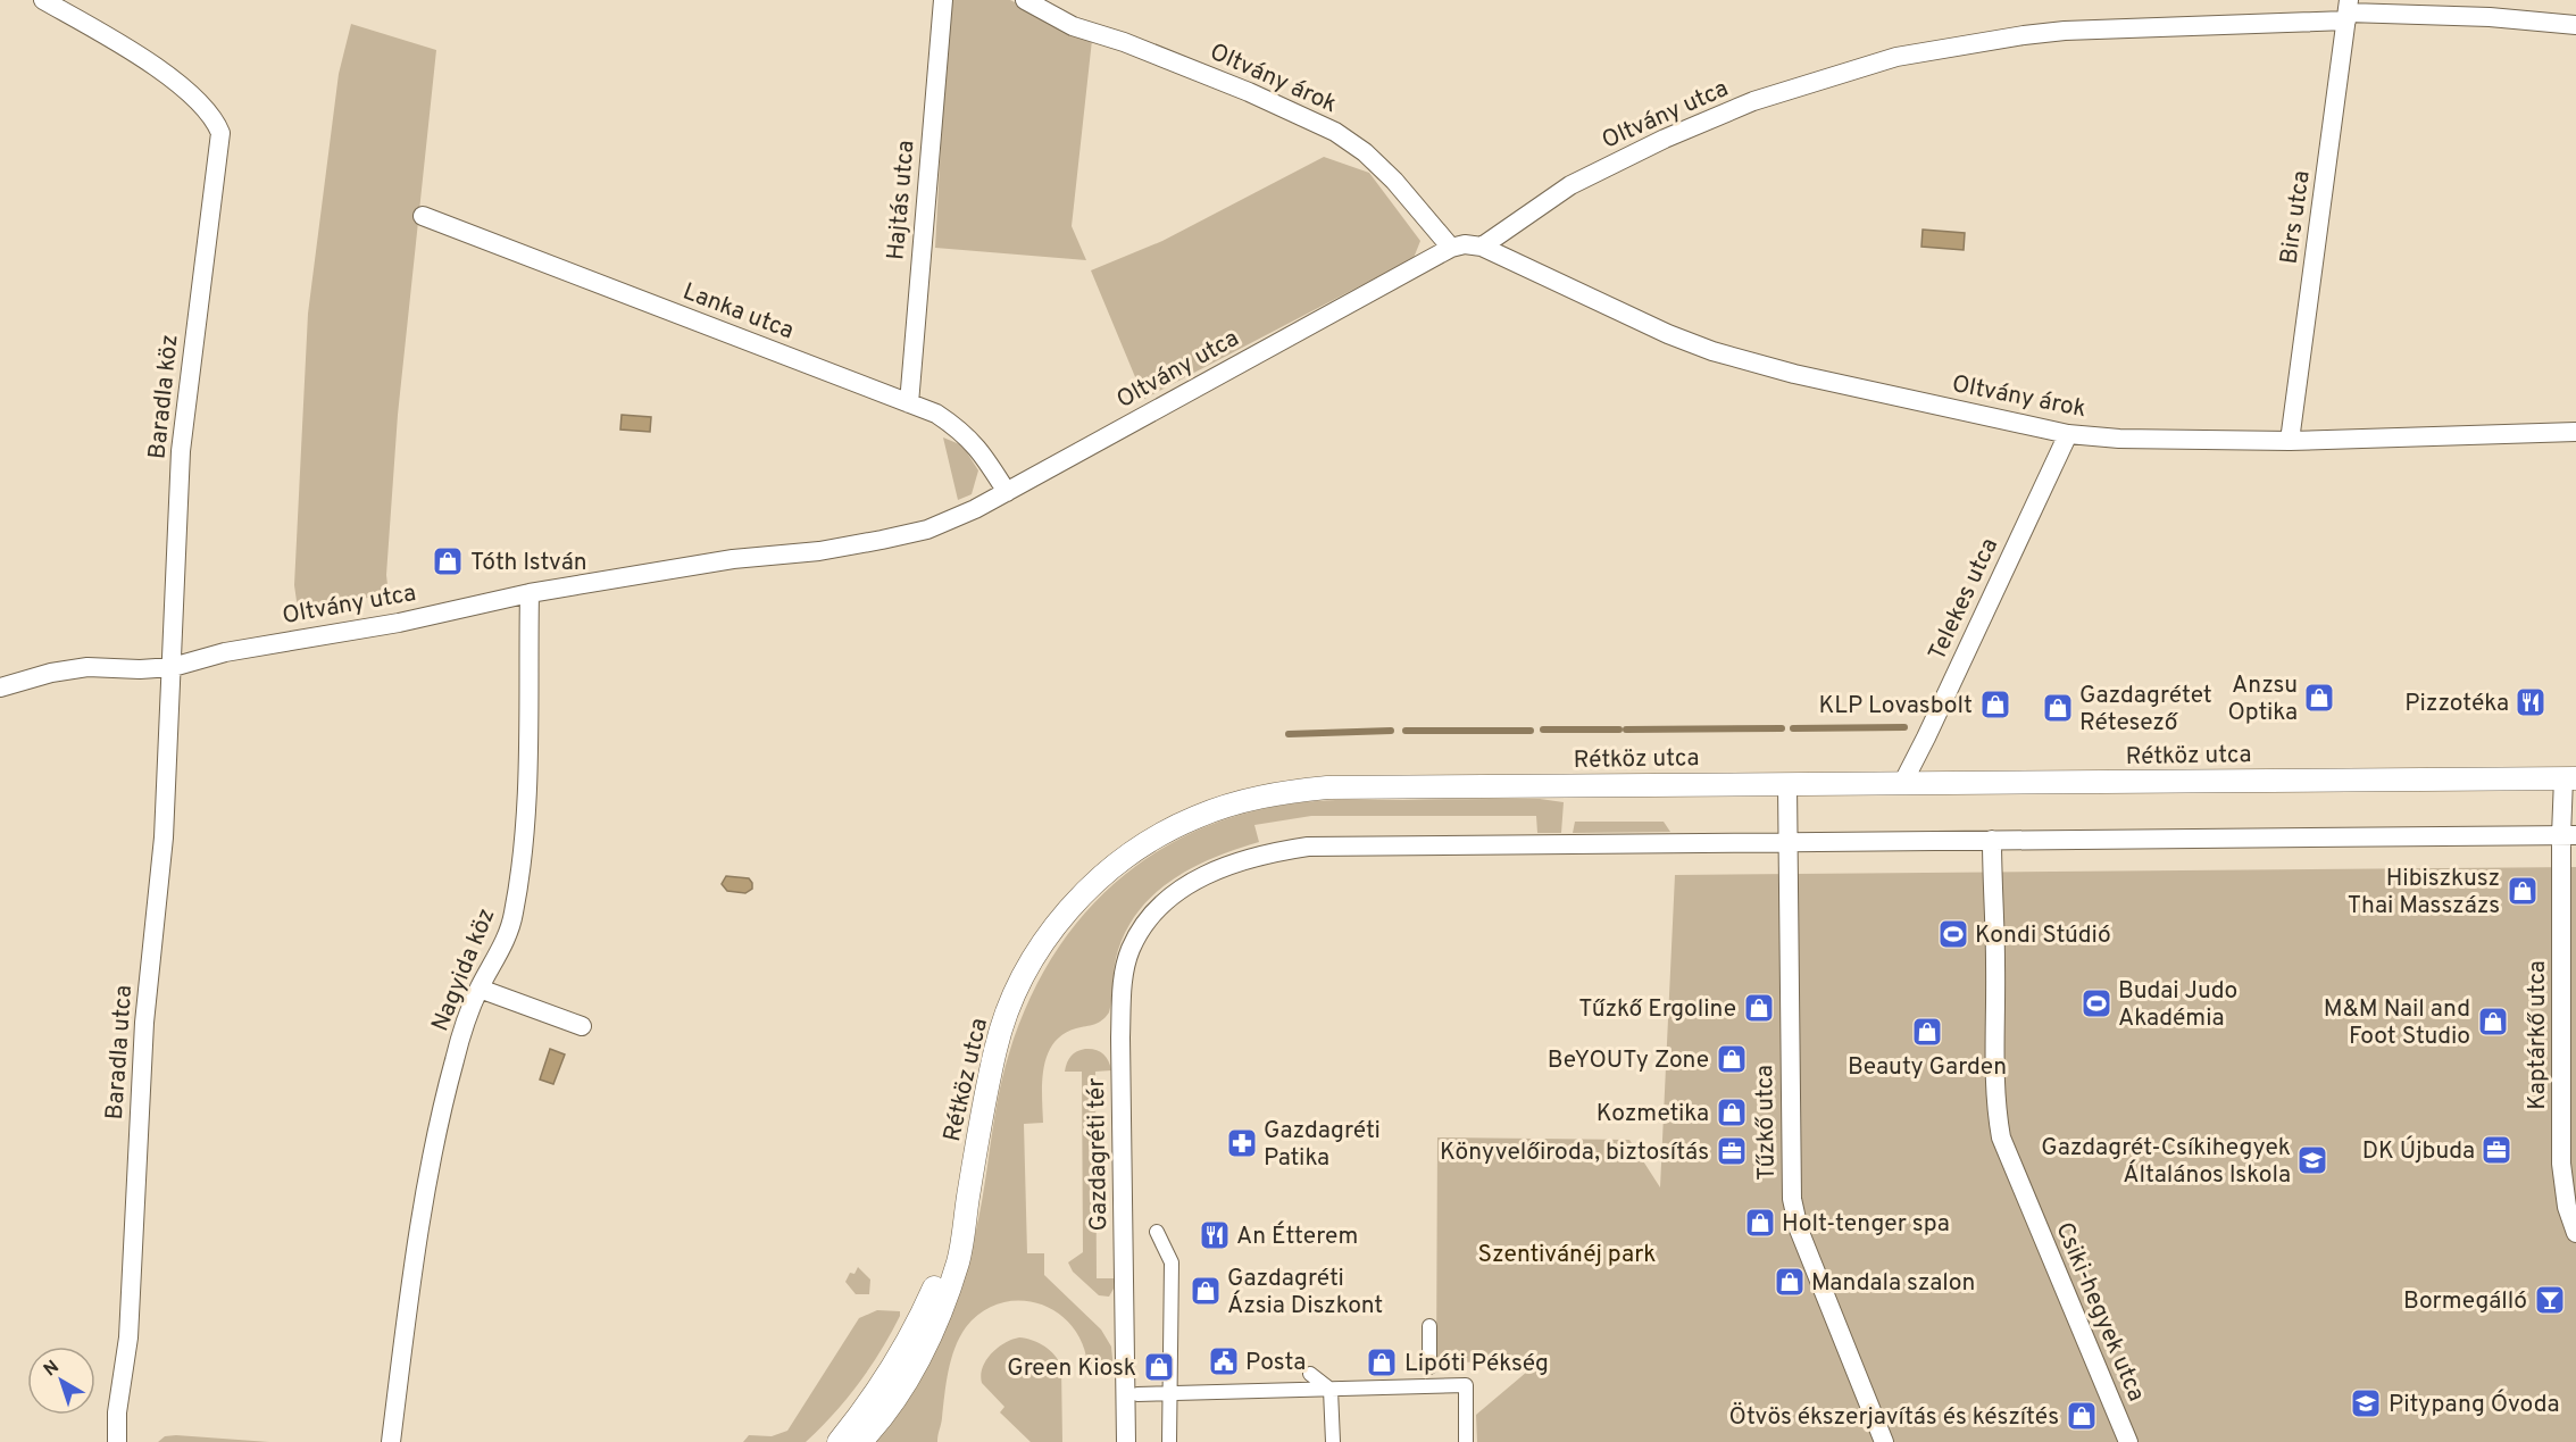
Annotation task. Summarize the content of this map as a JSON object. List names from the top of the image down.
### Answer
{
  "streets": {
    "street": [
      "Oltvány árok",
      "Oltvány utca",
      "Hajtás utca",
      "Birs utca",
      "Lanka utca",
      "Baradla köz",
      "Telekes utca",
      "Rétköz utca",
      "Nagyida köz",
      "Kaptárkő utca",
      "Baradla utca",
      "Tűzkő utca",
      "Gazdagréti tér",
      "Csiki-hegyek utca"
    ]
  },
  "crossings": [
    ["Oltvány árok", "Oltvány utca"],
    ["Oltvány árok", "Birs utca"],
    ["Oltvány árok", "Telekes utca"],
    ["Oltvány utca", "Birs utca"],
    ["Oltvány utca", "Lanka utca"],
    ["Oltvány utca", "Baradla köz"],
    ["Oltvány utca", "Nagyida köz"],
    ["Oltvány utca", "Baradla utca"],
    ["Hajtás utca", "Lanka utca"],
    ["Baradla köz", "Baradla utca"],
    ["Telekes utca", "Rétköz utca"],
    ["Rétköz utca", "Kaptárkő utca"],
    ["Rétköz utca", "Tűzkő utca"],
    ["Tűzkő utca", "Gazdagréti tér"]
  ],
  "parks": ["Szentivánéj park"],
  "places": {
    "shop": [
      "Tóth István",
      "Anzsu Optika",
      "KLP Lovasbolt",
      "Gazdagrétet Rétesező",
      "Hibiszkusz Thai Masszázs",
      "Tűzkő Ergoline",
      "M&M Nail and Foot Studio",
      "Beauty Garden",
      "BeYOUTy Zone",
      "Kozmetika",
      "Holt-tenger spa",
      "Mandala szalon",
      "Gazdagréti Ázsia Diszkont",
      "Lipóti Pékség",
      "Green Kiosk",
      "Ötvös ékszerjavítás és készítés"
    ],
    "restaurant": ["Pizzotéka", "An Étterem"],
    "sports": ["Kondi Stúdió", "Budai Judo Akadémia"],
    "pharmacy": ["Gazdagréti Patika"],
    "office": ["DK Újbuda", "Könyvelőiroda, biztosítás"],
    "school or university": ["Gazdagrét-Csíkihegyek Általános Iskola", "Pitypang Óvoda"],
    "bar": ["Bormegálló"],
    "public building": ["Posta"]
  },
  "north": "top left"
}
